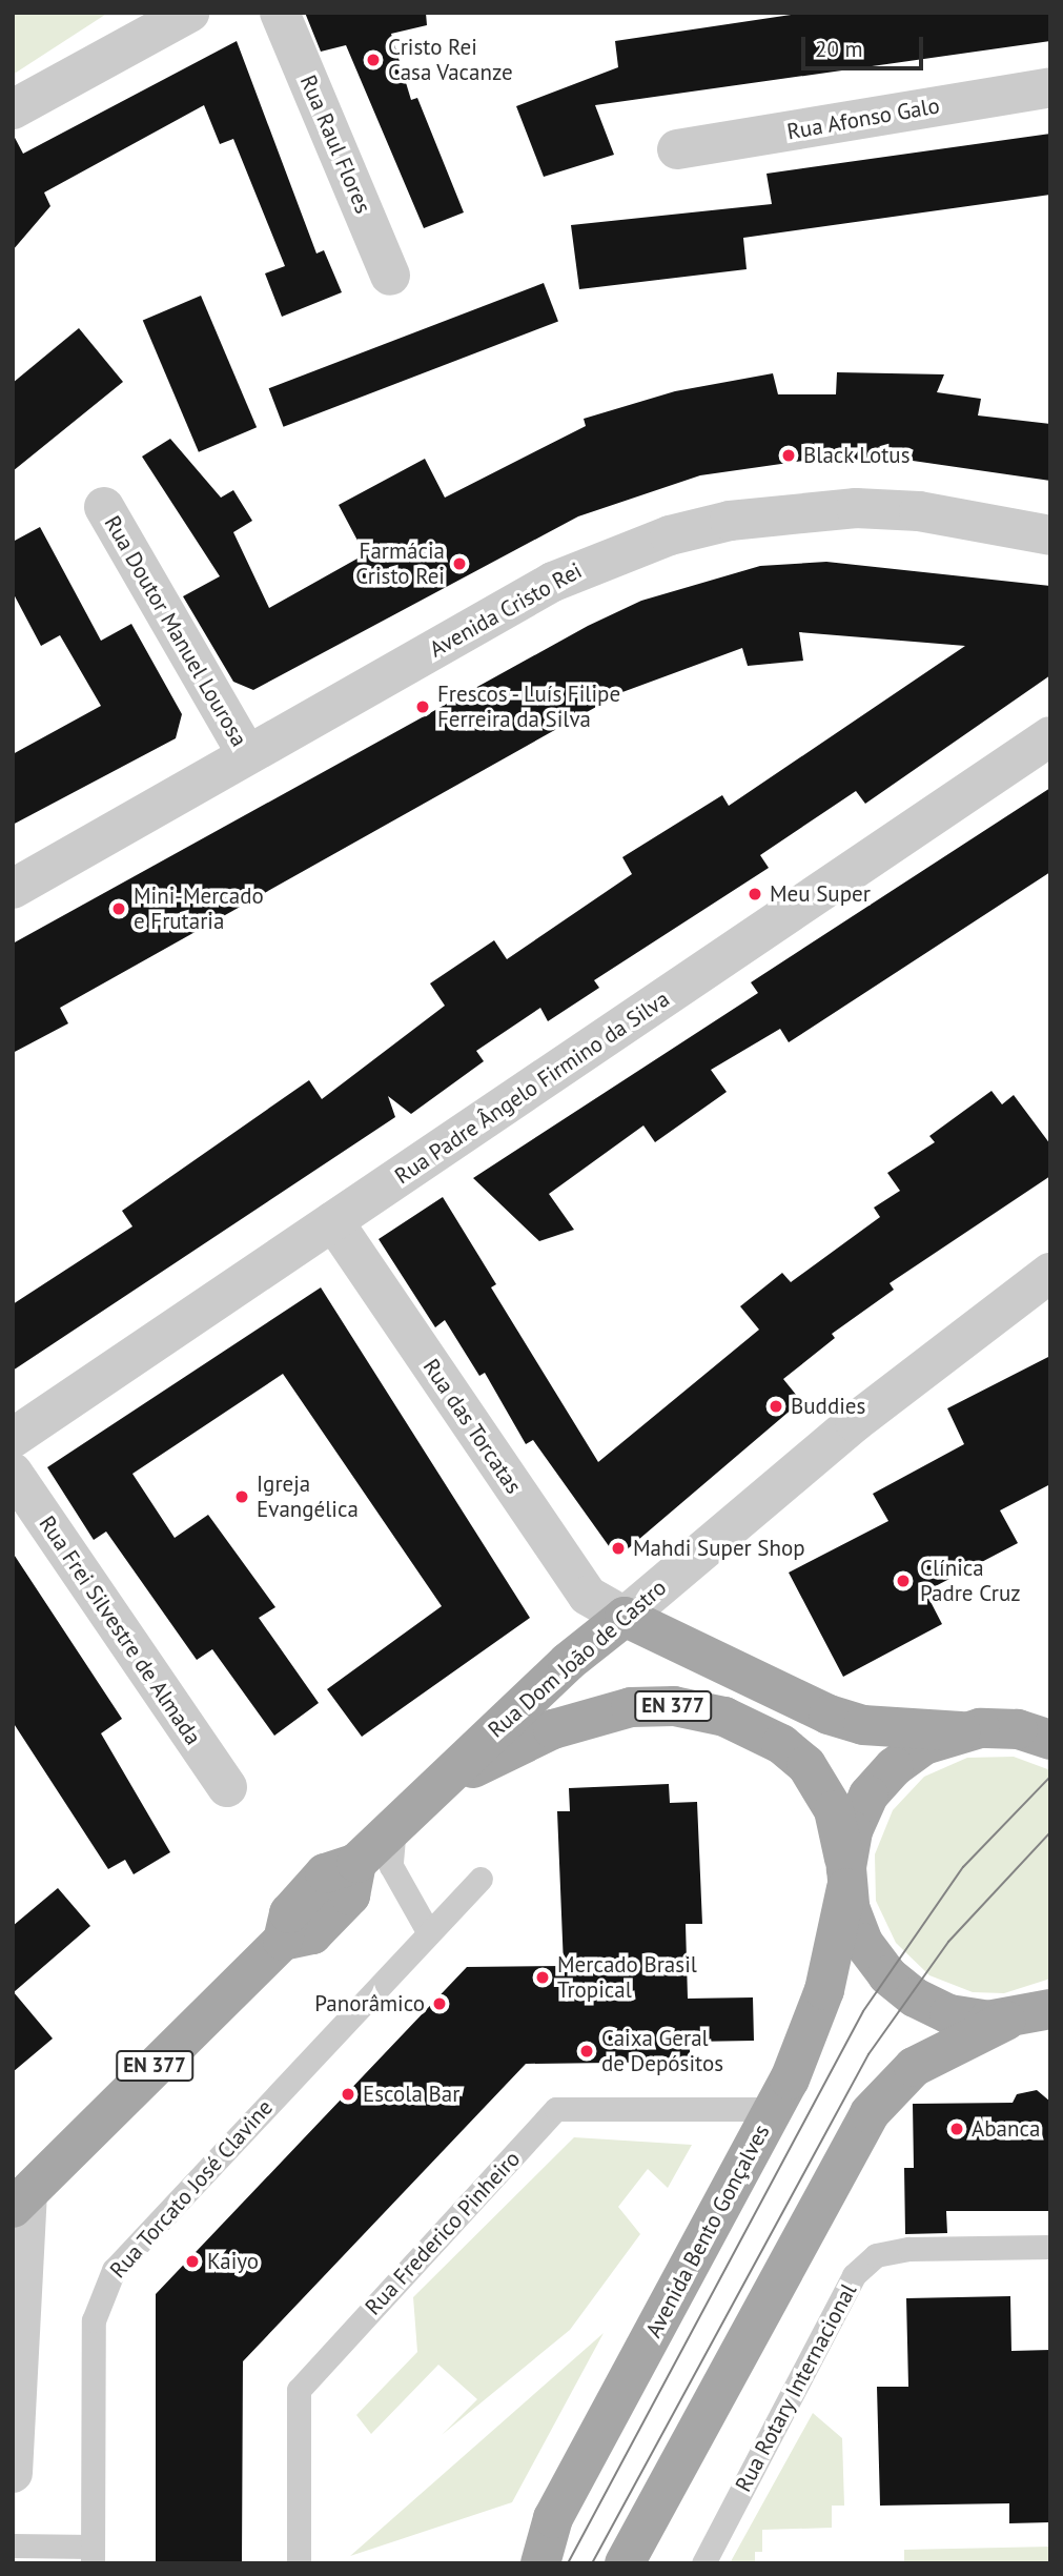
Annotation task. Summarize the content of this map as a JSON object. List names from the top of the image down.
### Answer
{
  "streets": {
    "main road": ["Rua Dom João de Castro", "EN 377", "Avenida Bento Gonçalves"],
    "street": [
      "Rua Afonso Galo",
      "Rua Raul Flores",
      "Avenida Cristo Rei",
      "Rua Doutor Manuel Lourosa",
      "Rua Padre Ângelo Firmino da Silva",
      "Rua das Torcatas",
      "Rua Frei Silvestre de Almada"
    ],
    "lane": ["Rua Torcato José Clavine", "Rua Frederico Pinheiro", "Rua Rotary Internacional"]
  },
  "crossings": [
    ["Avenida Cristo Rei", "Rua Doutor Manuel Lourosa"],
    ["Rua Padre Ângelo Firmino da Silva", "Rua das Torcatas"],
    ["Rua das Torcatas", "Rua Dom João de Castro"],
    ["Rua das Torcatas", "EN 377"],
    ["Rua Dom João de Castro", "EN 377"],
    ["EN 377", "Avenida Bento Gonçalves"],
    ["Avenida Bento Gonçalves", "Rua Frederico Pinheiro"]
  ],
  "places": [
    "Cristo Rei Casa Vacanze",
    "Black Lotus",
    "Farmácia Cristo Rei",
    "Frescos - Luís Filipe Ferreira da Silva",
    "Meu Super",
    "Mini-Mercado e Frutaria",
    "Buddies",
    "Igreja Evangélica",
    "Mahdi Super Shop",
    "Clínica Padre Cruz",
    "Mercado Brasil Tropical",
    "Panorâmico",
    "Caixa Geral de Depósitos",
    "Escola Bar",
    "Abanca",
    "Kaiyo"
  ],
  "scale_bar": "20 m"
}
